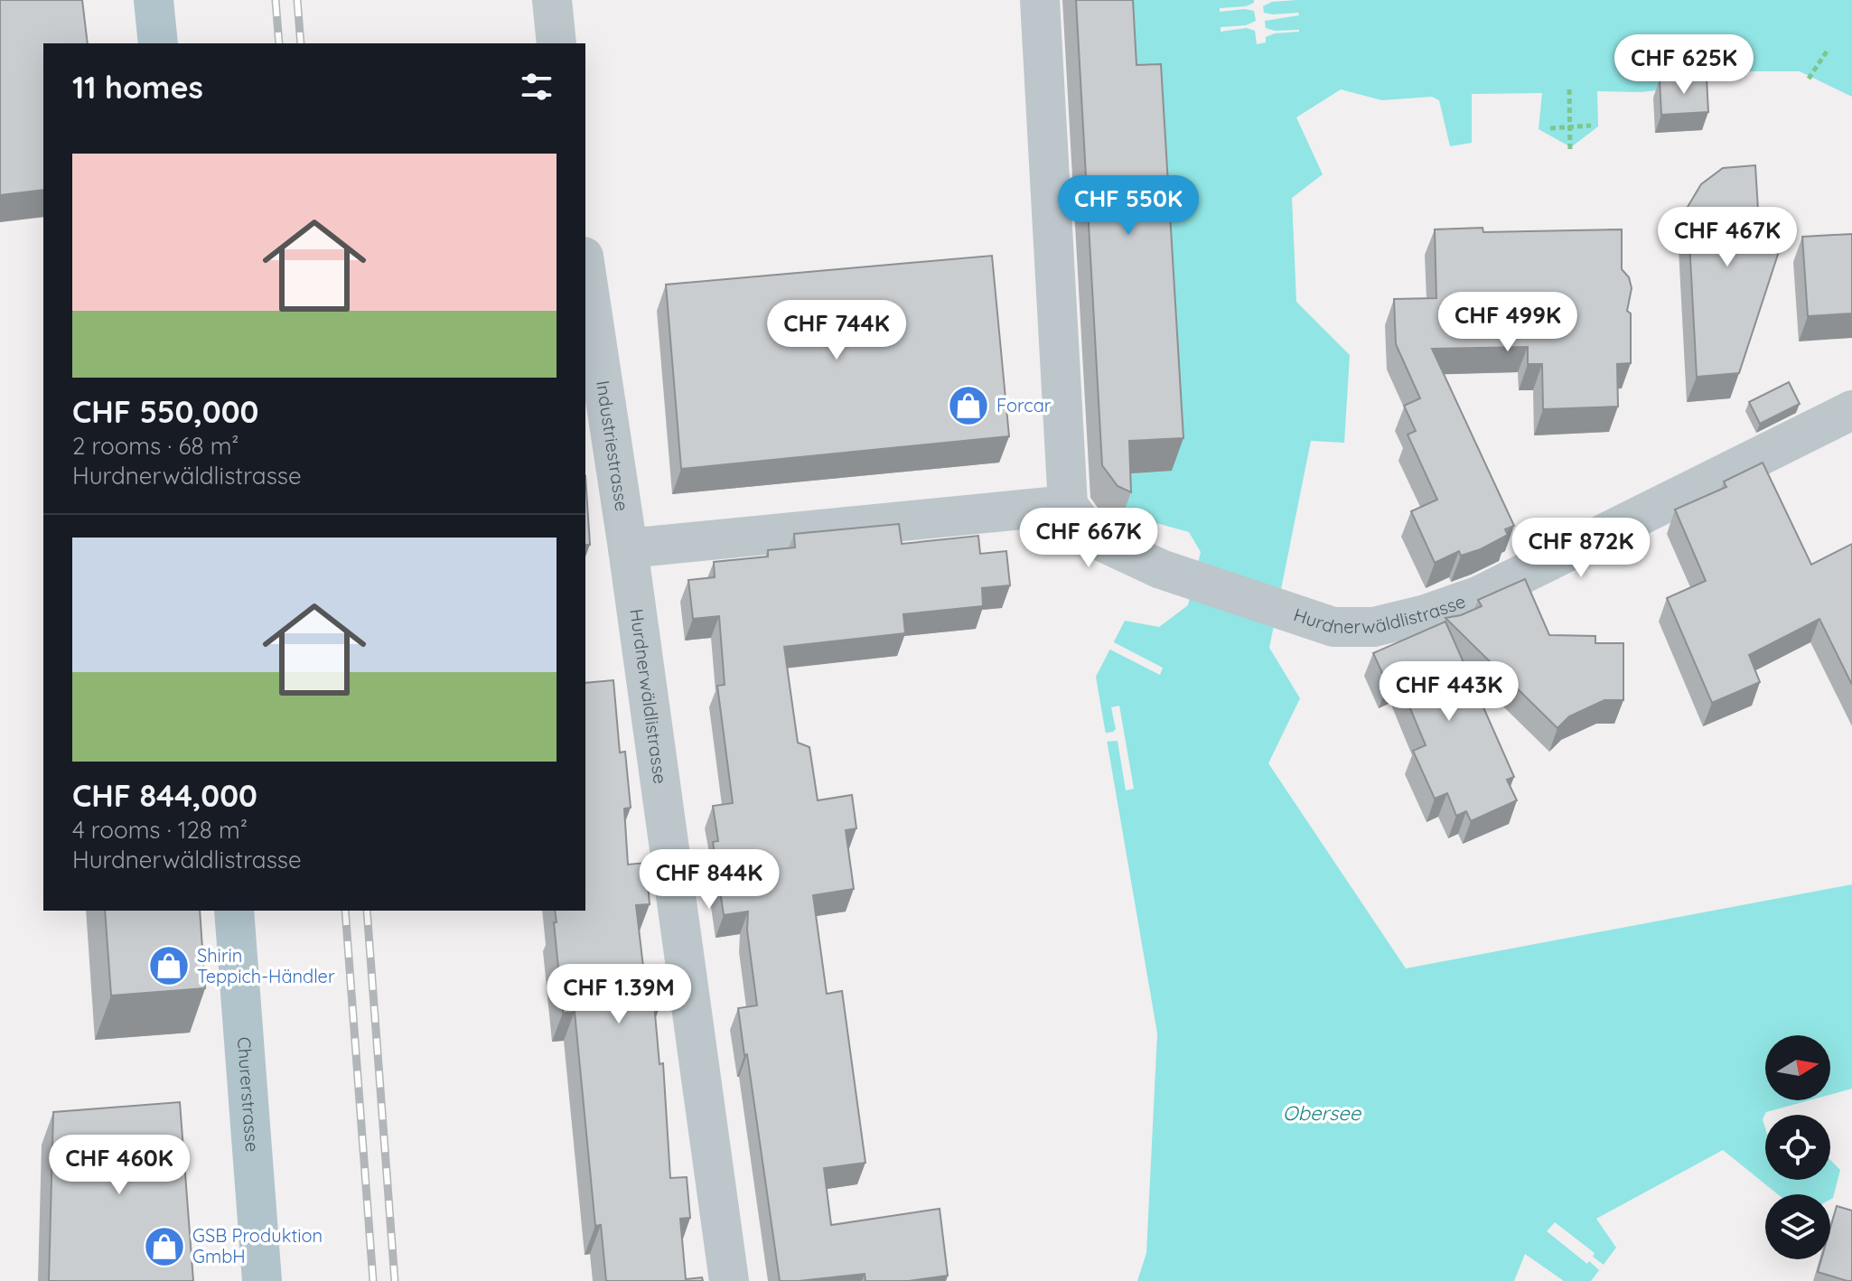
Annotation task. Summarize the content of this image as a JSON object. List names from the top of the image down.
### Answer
{
  "streets": {
    "main road": ["Churerstrasse"],
    "street": ["Industriestrasse", "Hurdnerwäldlistrasse"]
  },
  "crossings": [
    ["Industriestrasse", "Hurdnerwäldlistrasse"]
  ],
  "water": ["Obersee"],
  "places": {
    "shop": ["Forcar", "Shirin Teppich-Händler", "GSB Produktion GmbH"]
  },
  "north": "right",
  "page": {
    "price": [
      "CHF 625K",
      "CHF 550K",
      "CHF 467K",
      "CHF 499K",
      "CHF 744K",
      "CHF 667K",
      "CHF 872K",
      "CHF 443K",
      "CHF 844K",
      "CHF 1.39M",
      "CHF 460K"
    ],
    "heading": "11 homes",
    "list": [
      {
        "name": "CHF 550,000",
        "note": "2 rooms · 68 m² · Hurdnerwäldlistrasse"
      },
      {
        "name": "CHF 844,000",
        "note": "4 rooms · 128 m² · Hurdnerwäldlistrasse"
      }
    ]
  }
}
